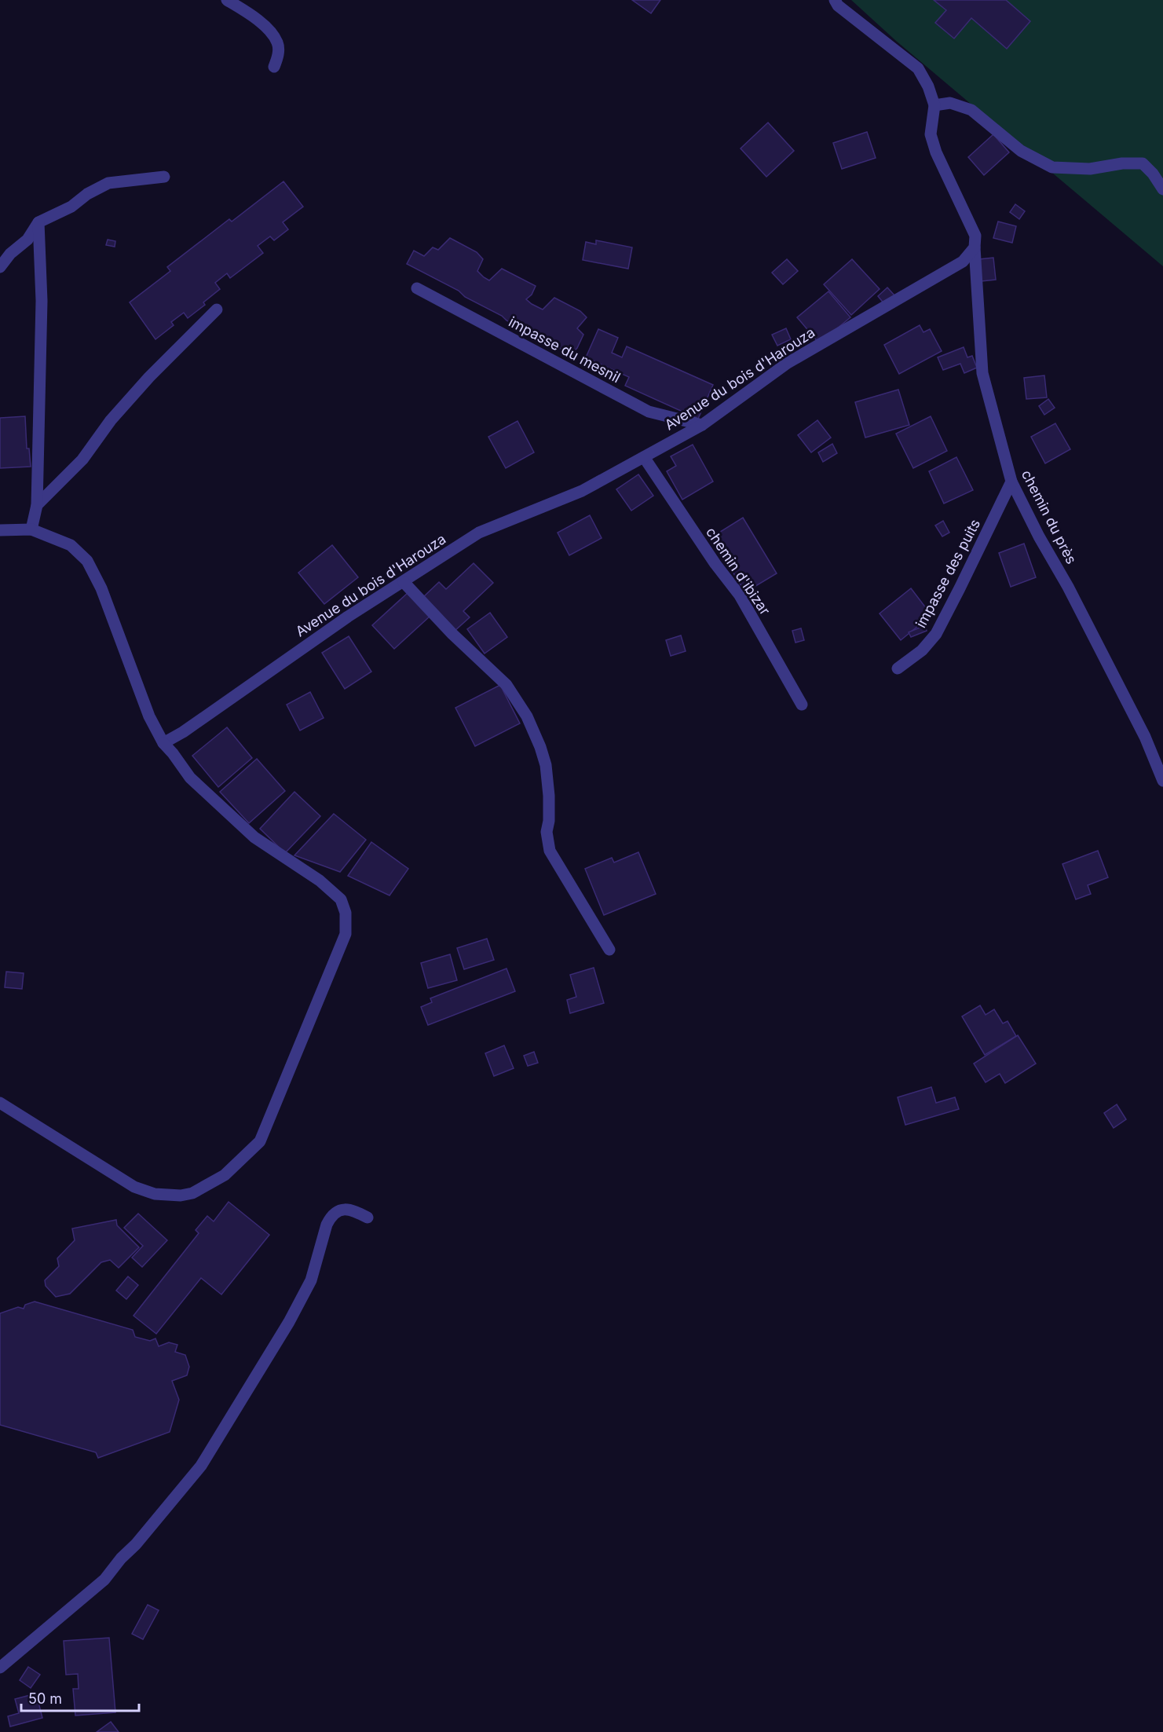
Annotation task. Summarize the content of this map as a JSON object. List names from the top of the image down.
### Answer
{
  "streets": {
    "street": [
      "impasse du mesnil",
      "Avenue du bois d'Harouza",
      "chemin du près",
      "chemin d'ibizar",
      "impasse des puits"
    ]
  },
  "crossings": [
    ["impasse du mesnil", "Avenue du bois d'Harouza"],
    ["Avenue du bois d'Harouza", "chemin du près"],
    ["Avenue du bois d'Harouza", "chemin d'ibizar"],
    ["chemin du près", "impasse des puits"]
  ],
  "scale_bar": "50 m"
}
